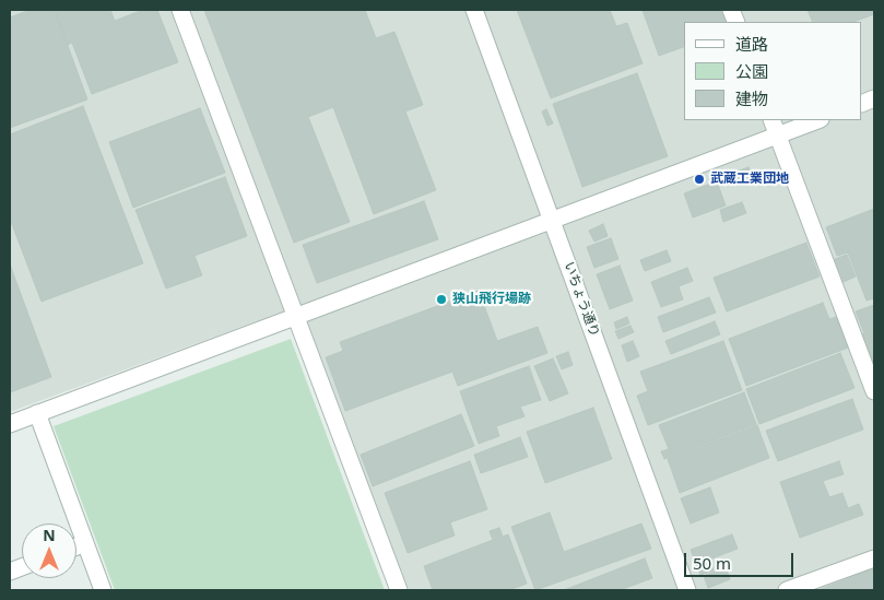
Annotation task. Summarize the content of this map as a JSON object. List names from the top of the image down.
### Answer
{
  "streets": {
    "street": ["いちょう通り"]
  },
  "places": ["武蔵工業団地", "狭山飛行場跡"],
  "legend": ["道路", "公園", "建物"],
  "scale_bar": "50 m",
  "north": "top"
}
